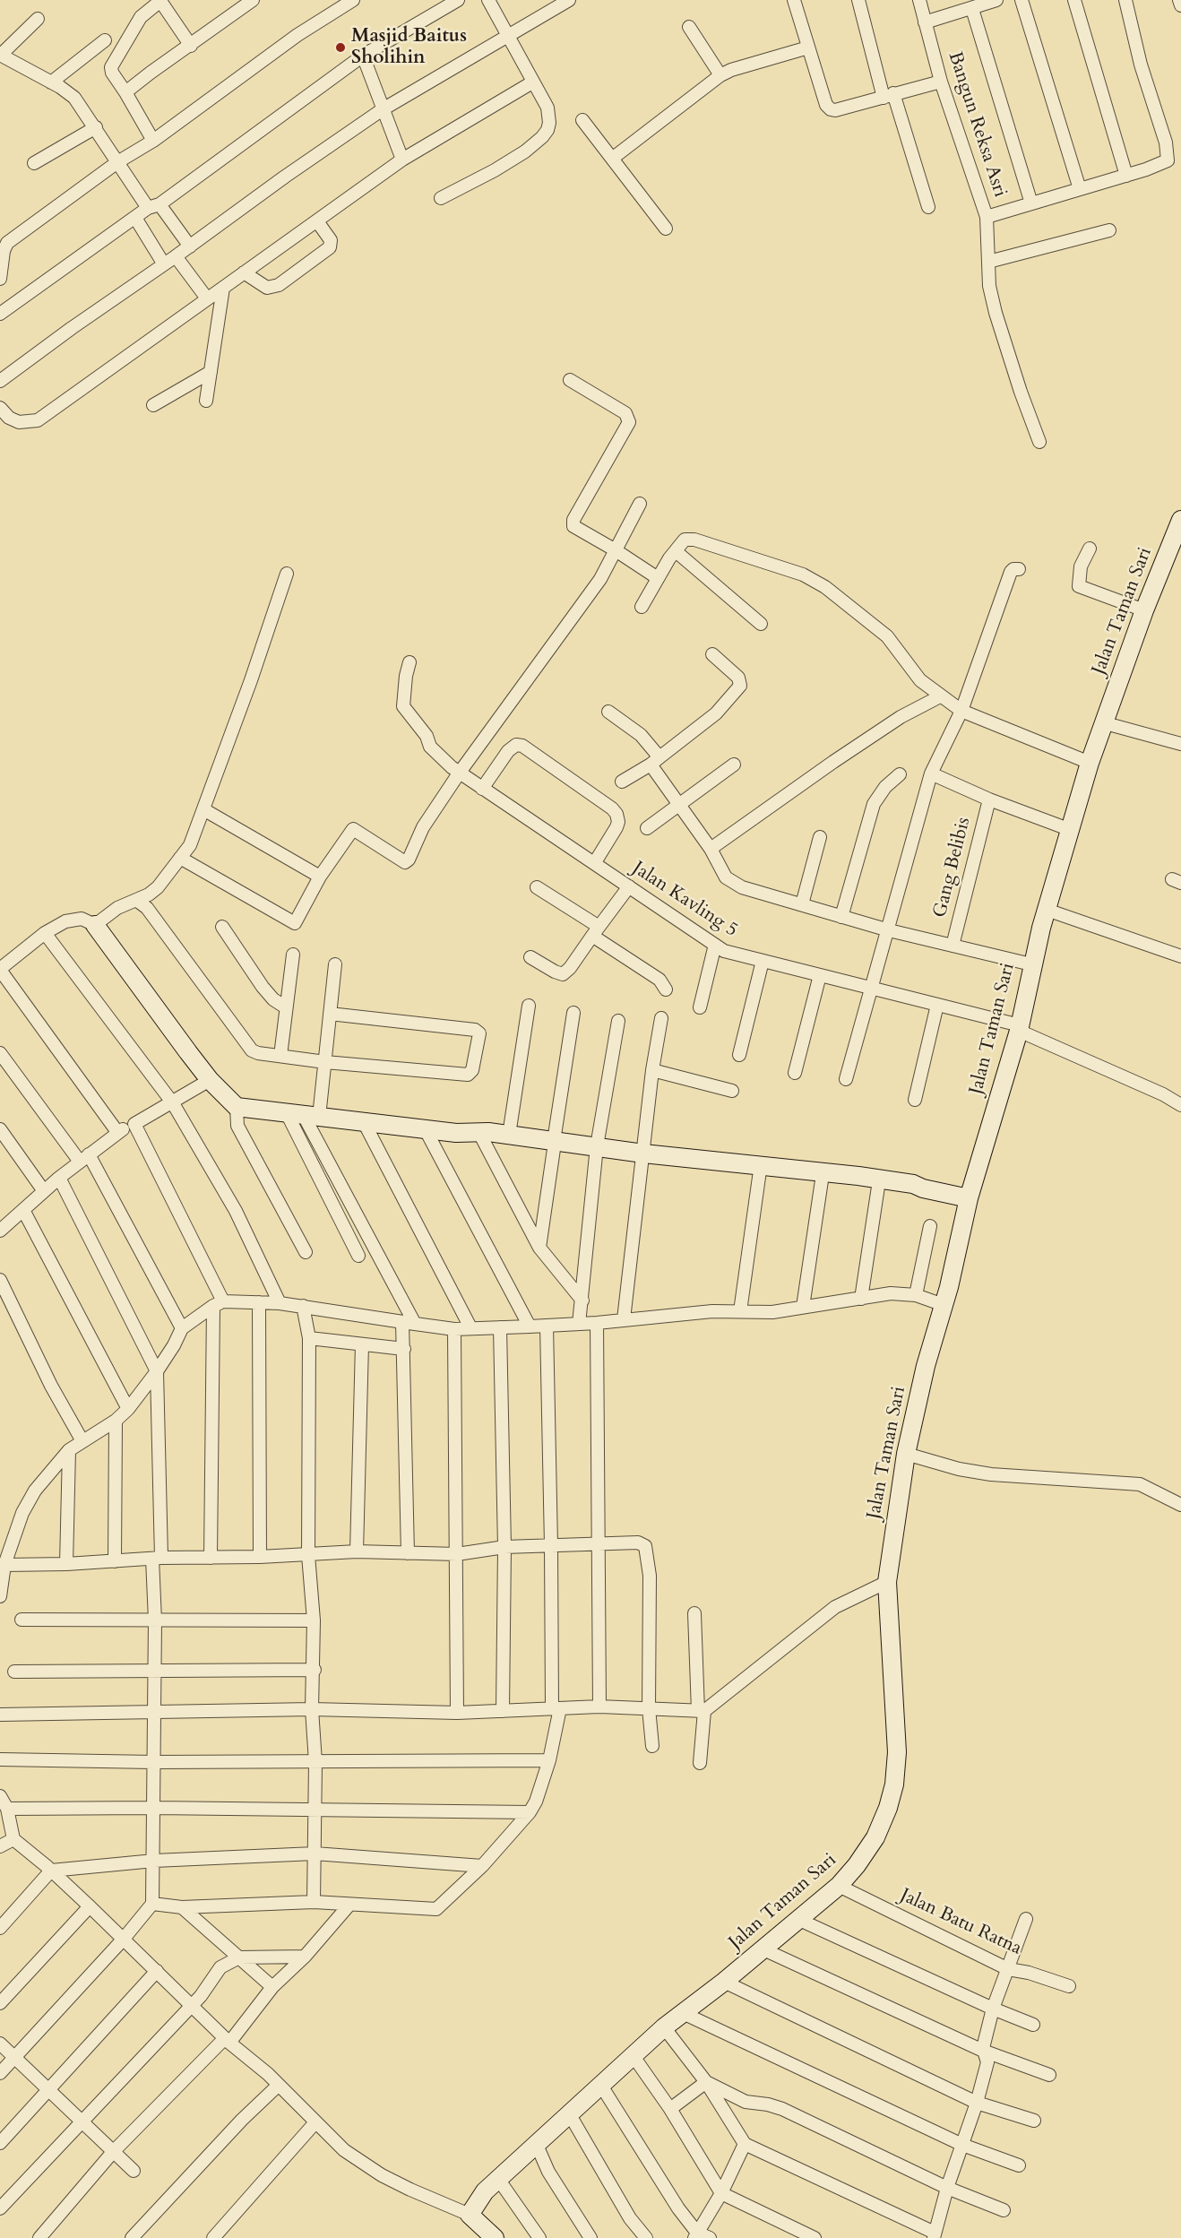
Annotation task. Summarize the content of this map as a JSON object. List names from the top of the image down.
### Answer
{
  "streets": {
    "street": [
      "Bangun Reksa Asri",
      "Jalan Taman Sari",
      "Gang Belibis",
      "Jalan Kavling 5",
      "Jalan Batu Ratna"
    ]
  },
  "crossings": [
    ["Jalan Taman Sari", "Jalan Kavling 5"],
    ["Jalan Taman Sari", "Jalan Batu Ratna"]
  ],
  "places": ["Masjid Baitus Sholihin"]
}
